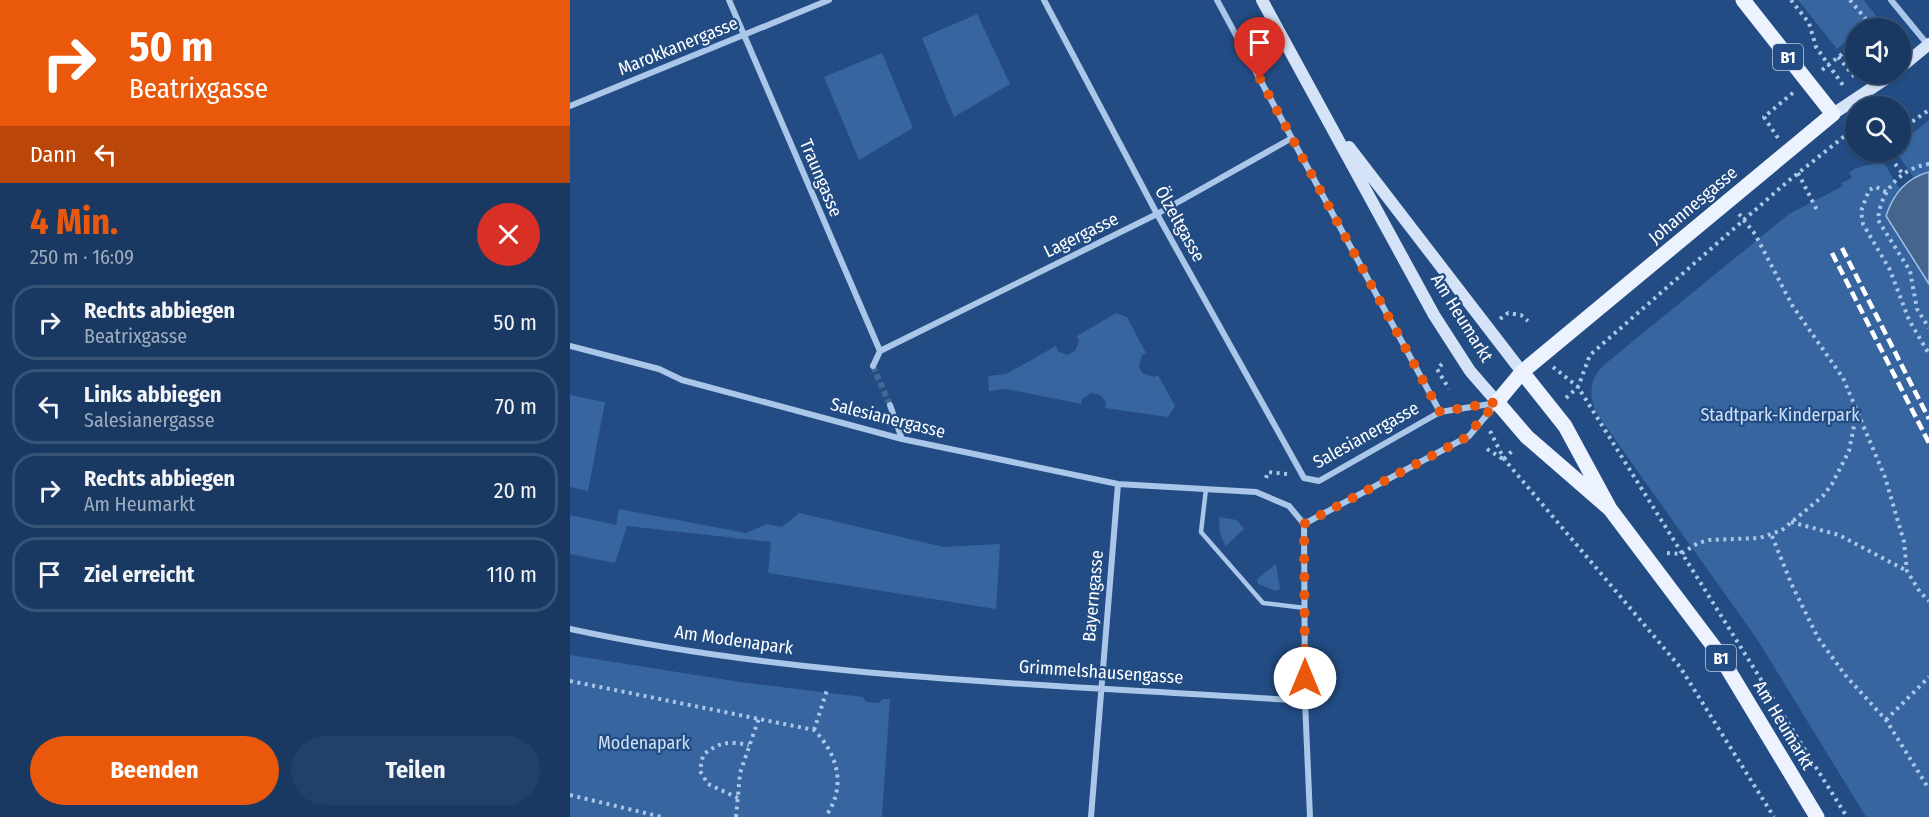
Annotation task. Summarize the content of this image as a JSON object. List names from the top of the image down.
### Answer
{
  "streets": {
    "main road": ["B1", "Johannesgasse", "Am Heumarkt"],
    "street": [
      "Marokkanergasse",
      "Traungasse",
      "Ölzeltgasse",
      "Lagergasse",
      "Salesianergasse",
      "Bayerngasse",
      "Am Modenapark",
      "Grimmelshausengasse"
    ]
  },
  "crossings": [
    ["Marokkanergasse", "Traungasse"],
    ["B1", "Johannesgasse"],
    ["Traungasse", "Lagergasse"],
    ["Johannesgasse", "Am Heumarkt"],
    ["Johannesgasse", "Salesianergasse"],
    ["Ölzeltgasse", "Lagergasse"],
    ["Ölzeltgasse", "Salesianergasse"],
    ["Am Heumarkt", "Salesianergasse"],
    ["Salesianergasse", "Bayerngasse"],
    ["Bayerngasse", "Grimmelshausengasse"],
    ["Am Modenapark", "Grimmelshausengasse"]
  ],
  "parks": ["Stadtpark-Kinderpark", "Modenapark"],
  "page": {
    "turn": ["50 m", "Beatrixgasse"],
    "then": "Dann",
    "heading": ["4 Min.", "250 m · 16:09"],
    "list": [
      {
        "name": "Rechts abbiegen",
        "note": "Beatrixgasse",
        "value": "50 m"
      },
      {
        "name": "Links abbiegen",
        "note": "Salesianergasse",
        "value": "70 m"
      },
      {
        "name": "Rechts abbiegen",
        "note": "Am Heumarkt",
        "value": "20 m"
      },
      {
        "name": "Ziel erreicht",
        "value": "110 m"
      }
    ],
    "buttons": ["Beenden", "Teilen"]
  }
}
